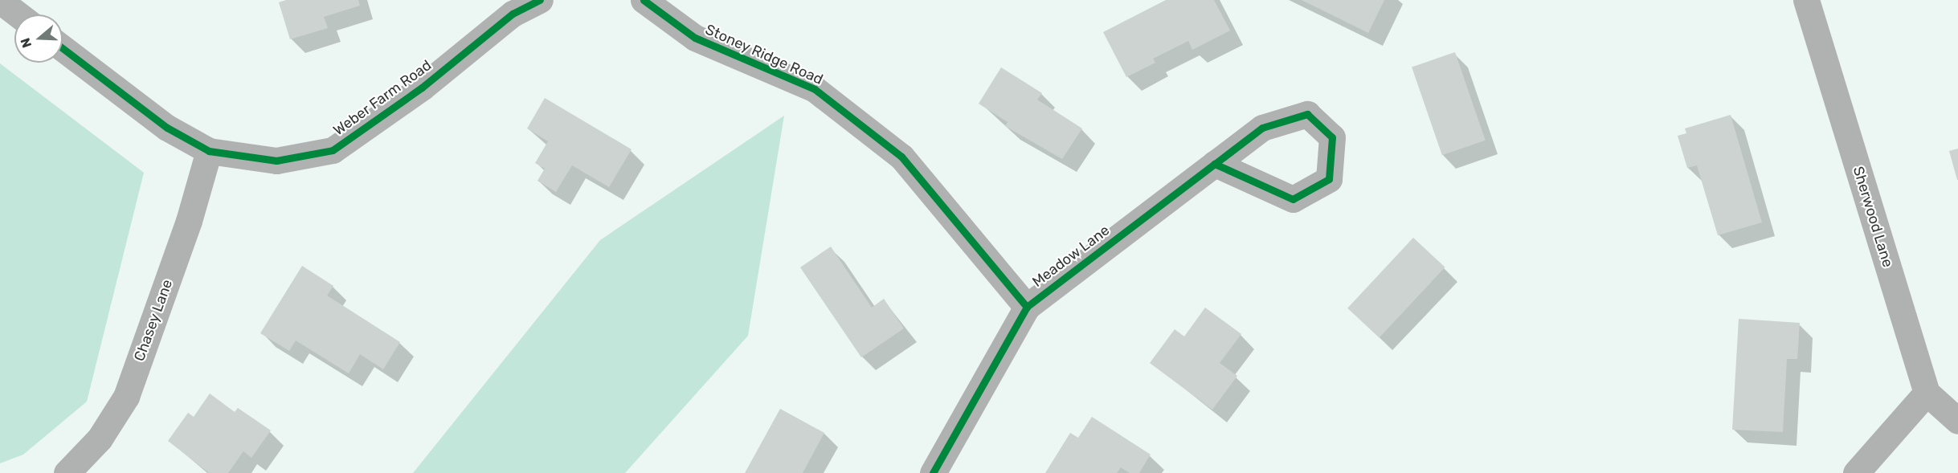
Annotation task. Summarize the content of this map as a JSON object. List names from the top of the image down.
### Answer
{
  "streets": {
    "street": [
      "Stoney Ridge Road",
      "Weber Farm Road",
      "Sherwood Lane",
      "Meadow Lane",
      "Chasey Lane"
    ]
  },
  "crossings": [
    ["Stoney Ridge Road", "Meadow Lane"],
    ["Weber Farm Road", "Chasey Lane"]
  ],
  "north": "left"
}
